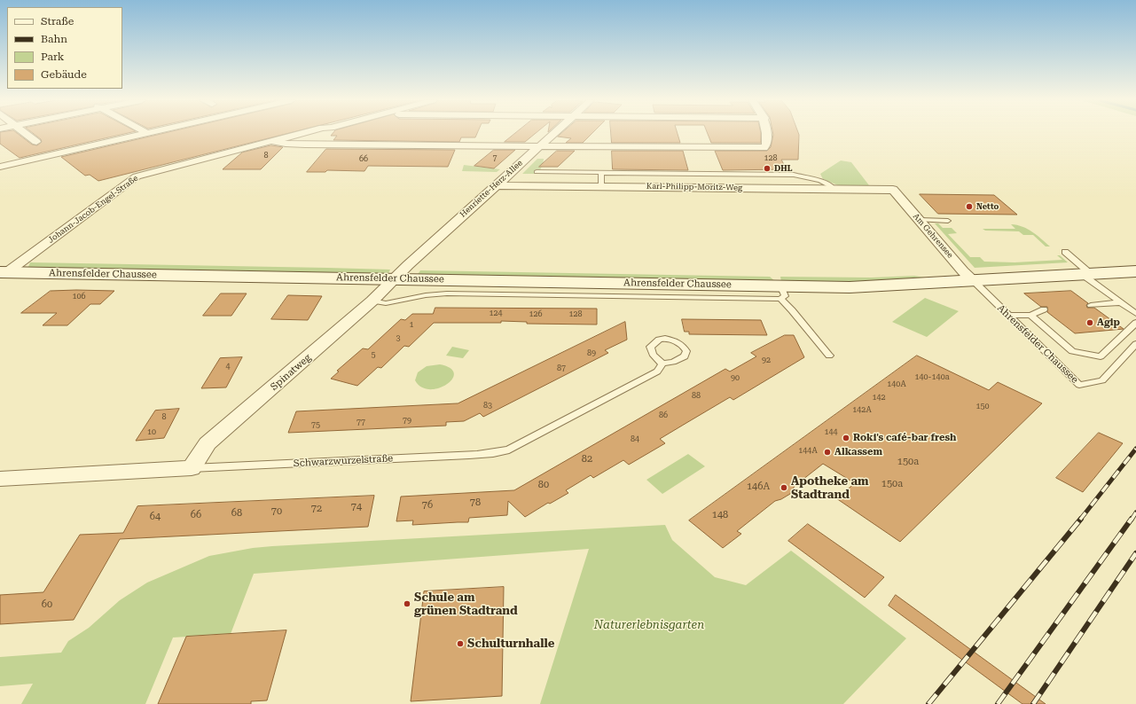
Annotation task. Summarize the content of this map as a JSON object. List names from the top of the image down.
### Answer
{
  "streets": {
    "main road": ["Ahrensfelder Chaussee"],
    "street": [
      "Karl-Philipp-Moritz-Weg",
      "Henriette-Herz-Allee",
      "Johann-Jacob-Engel-Straße",
      "Am Gehrensee",
      "Spinatweg",
      "Schwarzwurzelstraße"
    ]
  },
  "crossings": [
    ["Karl-Philipp-Moritz-Weg", "Henriette-Herz-Allee"],
    ["Karl-Philipp-Moritz-Weg", "Am Gehrensee"],
    ["Henriette-Herz-Allee", "Ahrensfelder Chaussee"],
    ["Henriette-Herz-Allee", "Spinatweg"],
    ["Johann-Jacob-Engel-Straße", "Ahrensfelder Chaussee"],
    ["Am Gehrensee", "Ahrensfelder Chaussee"],
    ["Ahrensfelder Chaussee", "Spinatweg"],
    ["Spinatweg", "Schwarzwurzelstraße"]
  ],
  "parks": ["Naturerlebnisgarten"],
  "places": [
    "DHL",
    "Netto",
    "Agip",
    "Roki's café-bar fresh",
    "Alkassem",
    "Apotheke am Stadtrand",
    "Schule am grünen Stadtrand",
    "Schulturnhalle"
  ],
  "house_numbers": [
    "8",
    "7",
    "128",
    "66",
    "106",
    "124",
    "126",
    "128",
    "1",
    "3",
    "89",
    "5",
    "92",
    "4",
    "87",
    "140-140a",
    "90",
    "140A",
    "88",
    "142",
    "83",
    "150",
    "142A",
    "86",
    "8",
    "79",
    "77",
    "75",
    "10",
    "144",
    "84",
    "144A",
    "82",
    "150a",
    "150a",
    "80",
    "146A",
    "78",
    "76",
    "74",
    "72",
    "70",
    "68",
    "66",
    "148",
    "64",
    "60"
  ],
  "legend": [
    "Straße",
    "Bahn",
    "Park",
    "Gebäude"
  ]
}
